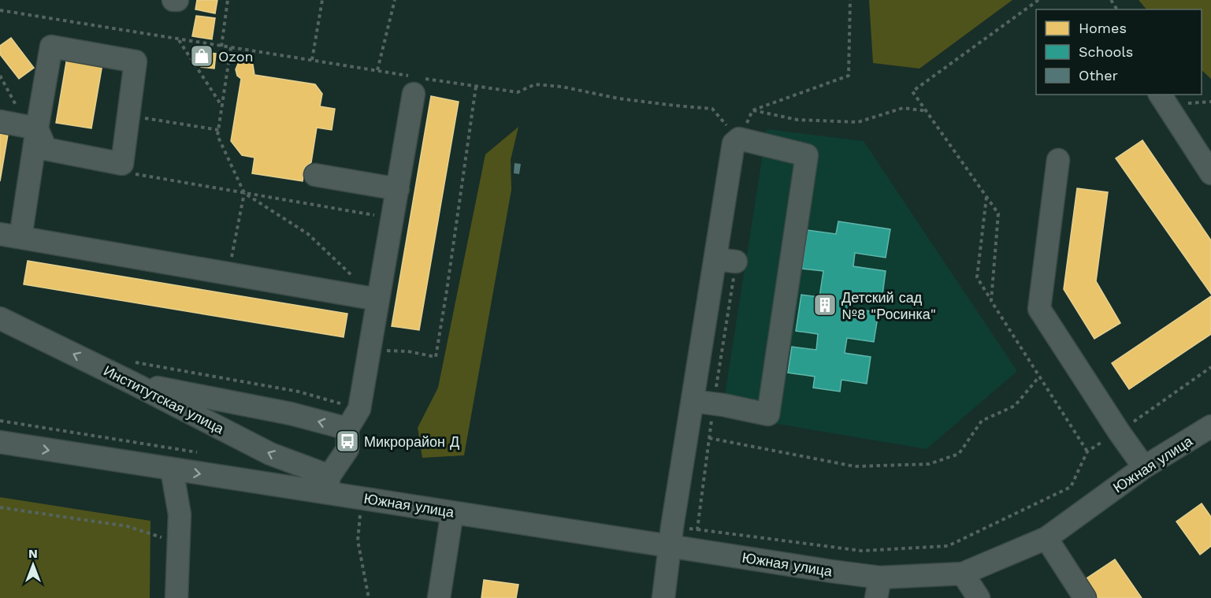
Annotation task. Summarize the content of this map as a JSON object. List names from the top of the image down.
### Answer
{
  "streets": {
    "street": ["Институтская улица", "Южная улица"]
  },
  "crossings": [
    ["Институтская улица", "Южная улица"]
  ],
  "places": {
    "shop": ["Ozon"],
    "building": ["Детский сад №8 \"Росинка\""],
    "bus stop": ["Микрорайон Д"]
  },
  "legend": ["Homes", "Schools", "Other"],
  "north": "top"
}
